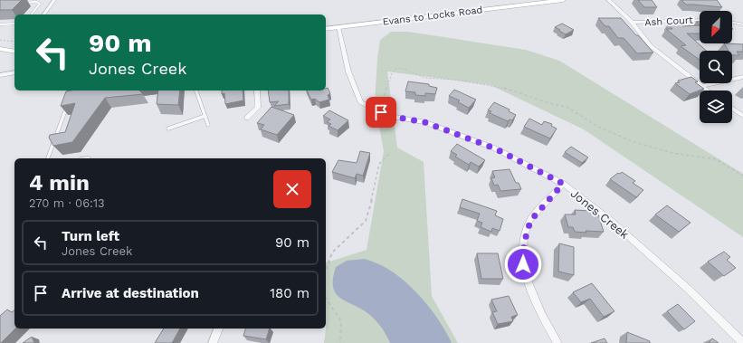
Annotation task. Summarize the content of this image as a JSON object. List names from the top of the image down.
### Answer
{
  "streets": {
    "street": ["Evans to Locks Road", "Ash Court", "Jones Creek"]
  },
  "crossings": [
    ["Evans to Locks Road", "Jones Creek"]
  ],
  "north": "bottom left",
  "page": {
    "turn": ["90 m", "Jones Creek"],
    "heading": ["4 min", "270 m · 06:13"],
    "list": [
      {
        "name": "Turn left",
        "note": "Jones Creek",
        "value": "90 m"
      },
      {
        "name": "Arrive at destination",
        "value": "180 m"
      }
    ]
  }
}
